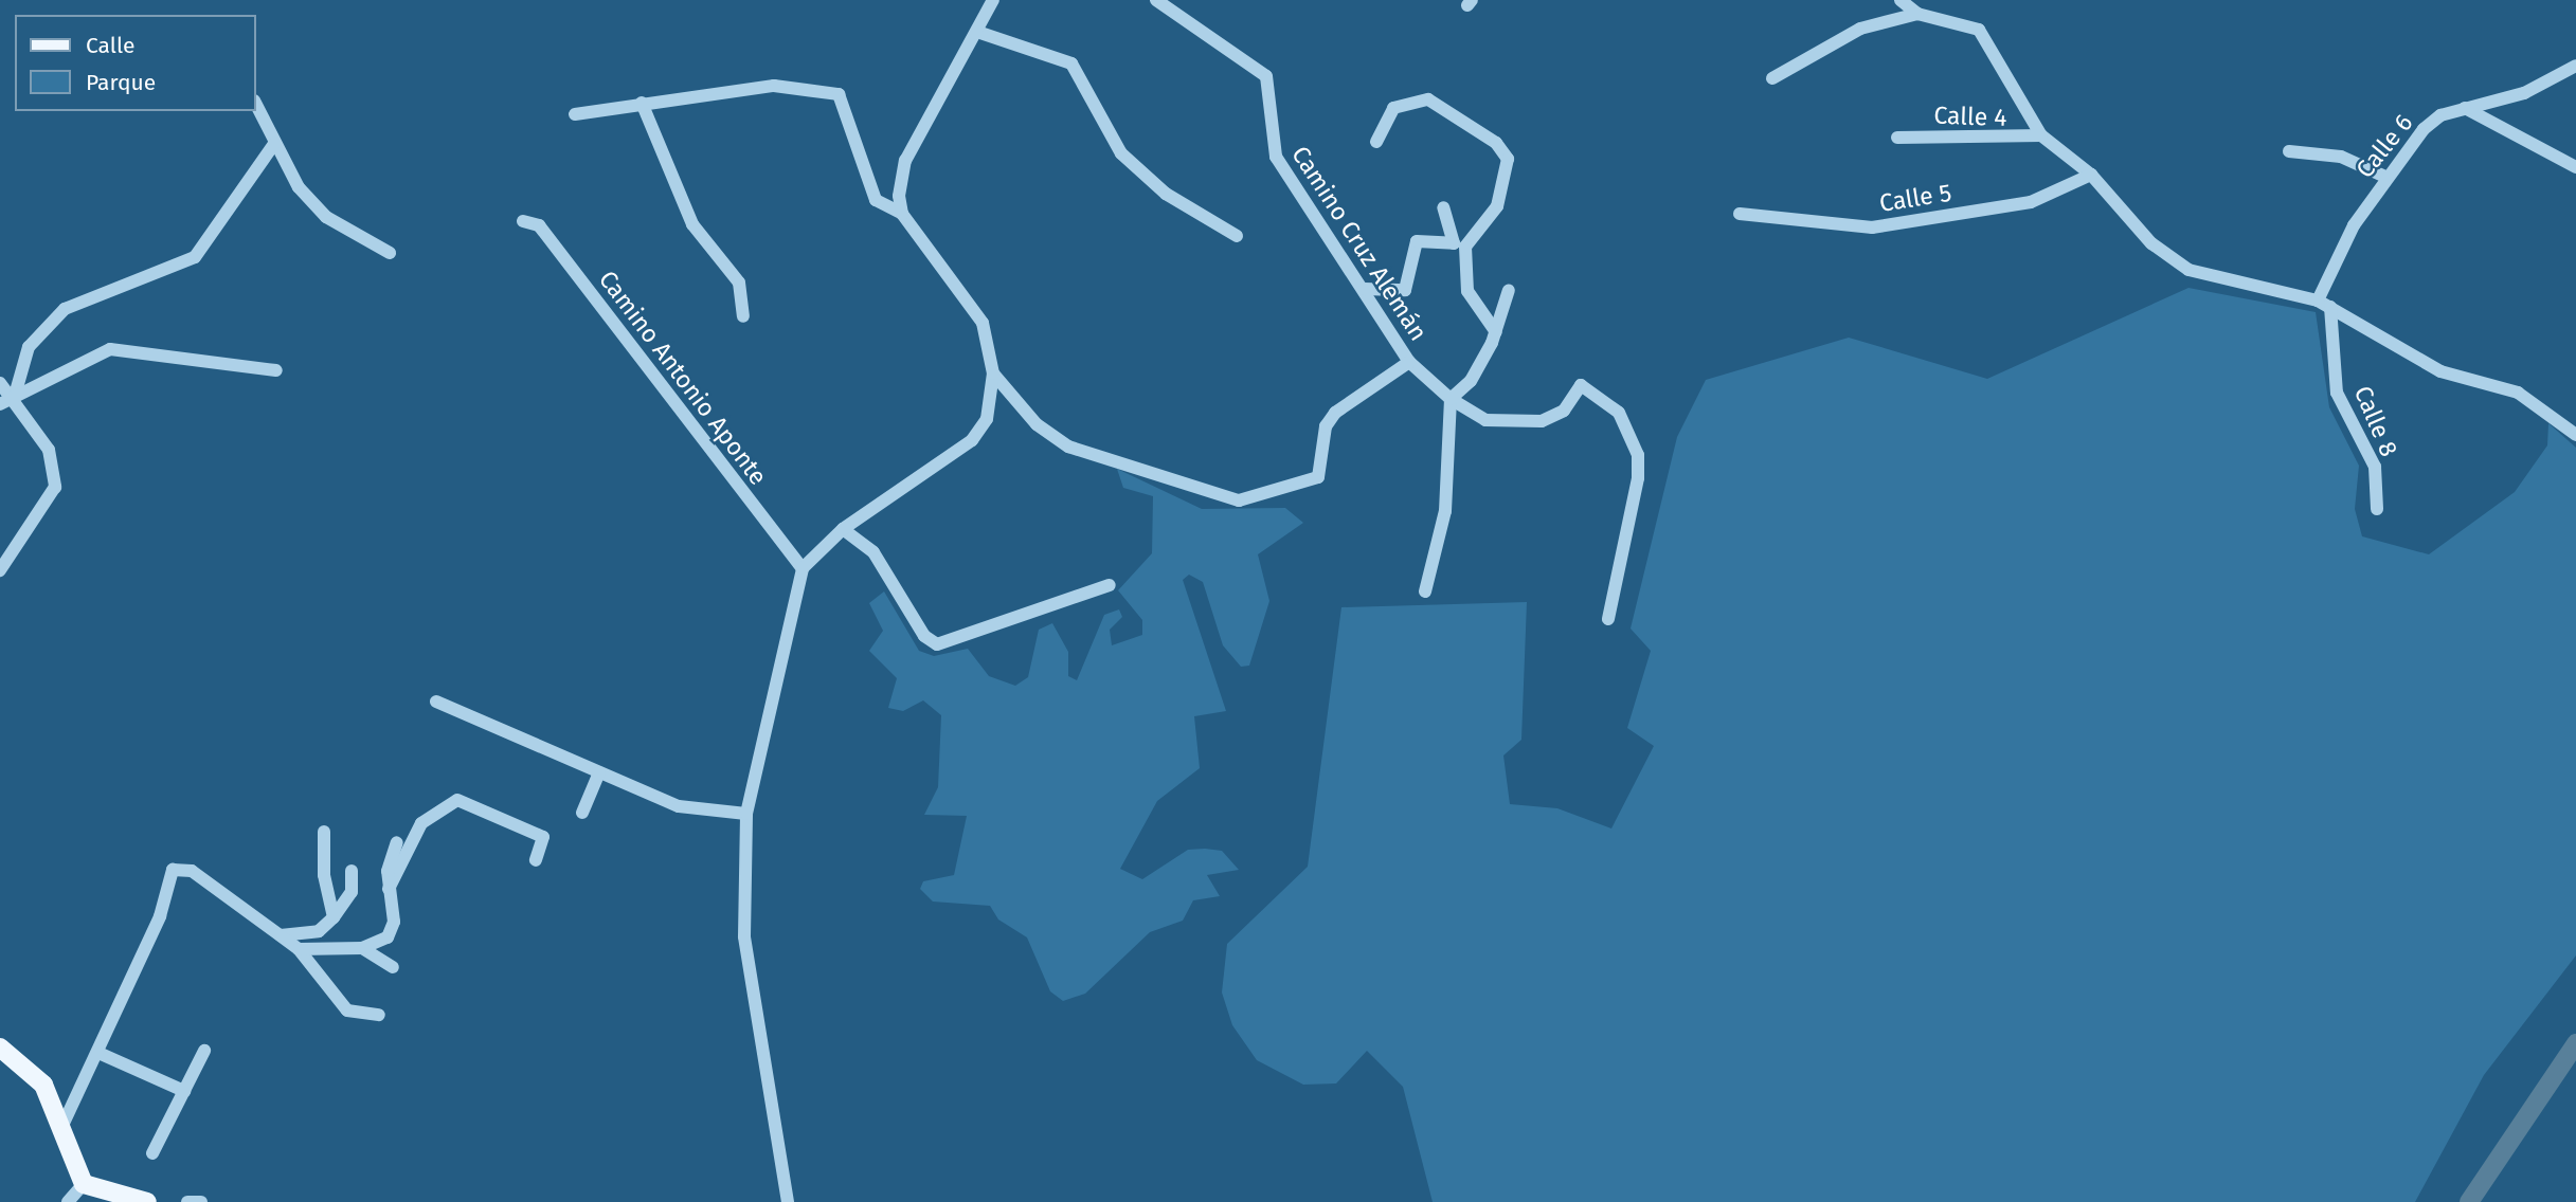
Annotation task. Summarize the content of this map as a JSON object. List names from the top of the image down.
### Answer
{
  "streets": {
    "street": [
      "Calle 4",
      "Calle 6",
      "Calle 5",
      "Camino Cruz Alemán",
      "Camino Antonio Aponte",
      "Calle 8"
    ]
  },
  "crossings": [
    ["Calle 6", "Calle 8"]
  ],
  "legend": ["Calle", "Parque"]
}
